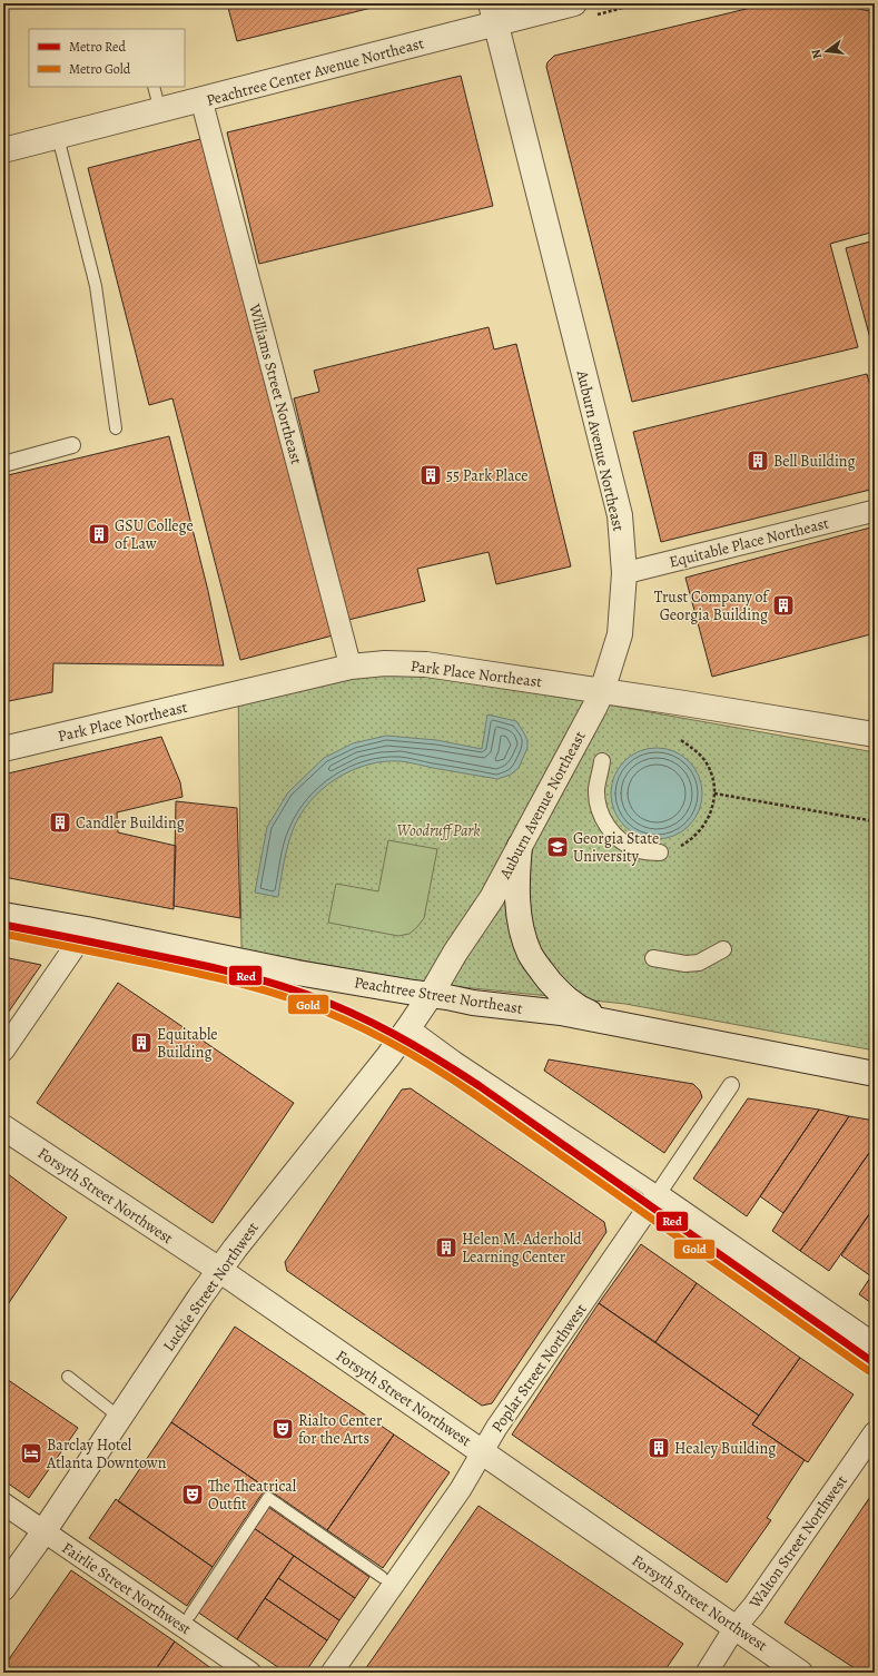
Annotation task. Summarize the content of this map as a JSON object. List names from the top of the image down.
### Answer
{
  "streets": {
    "street": [
      "Peachtree Center Avenue Northeast",
      "Williams Street Northeast",
      "Auburn Avenue Northeast",
      "Equitable Place Northeast",
      "Park Place Northeast",
      "Peachtree Street Northeast",
      "Forsyth Street Northwest",
      "Luckie Street Northwest",
      "Poplar Street Northwest",
      "Walton Street Northwest",
      "Fairlie Street Northwest"
    ]
  },
  "crossings": [
    ["Peachtree Center Avenue Northeast", "Williams Street Northeast"],
    ["Peachtree Center Avenue Northeast", "Auburn Avenue Northeast"],
    ["Williams Street Northeast", "Park Place Northeast"],
    ["Auburn Avenue Northeast", "Equitable Place Northeast"],
    ["Auburn Avenue Northeast", "Park Place Northeast"],
    ["Auburn Avenue Northeast", "Peachtree Street Northeast"],
    ["Auburn Avenue Northeast", "Luckie Street Northwest"],
    ["Peachtree Street Northeast", "Luckie Street Northwest"],
    ["Forsyth Street Northwest", "Luckie Street Northwest"],
    ["Forsyth Street Northwest", "Poplar Street Northwest"],
    ["Forsyth Street Northwest", "Walton Street Northwest"],
    ["Luckie Street Northwest", "Fairlie Street Northwest"]
  ],
  "parks": ["Woodruff Park"],
  "places": {
    "building": [
      "Bell Building",
      "55 Park Place",
      "GSU College of Law",
      "Trust Company of Georgia Building",
      "Candler Building",
      "Equitable Building",
      "Helen M. Aderhold Learning Center",
      "Healey Building"
    ],
    "school or university": ["Georgia State University"],
    "theatre": ["Rialto Center for the Arts", "The Theatrical Outfit"],
    "hotel": ["Barclay Hotel Atlanta Downtown"]
  },
  "lines": ["metro line Red", "metro line Gold"],
  "legend": ["Metro Red", "Metro Gold"],
  "north": "left"
}
